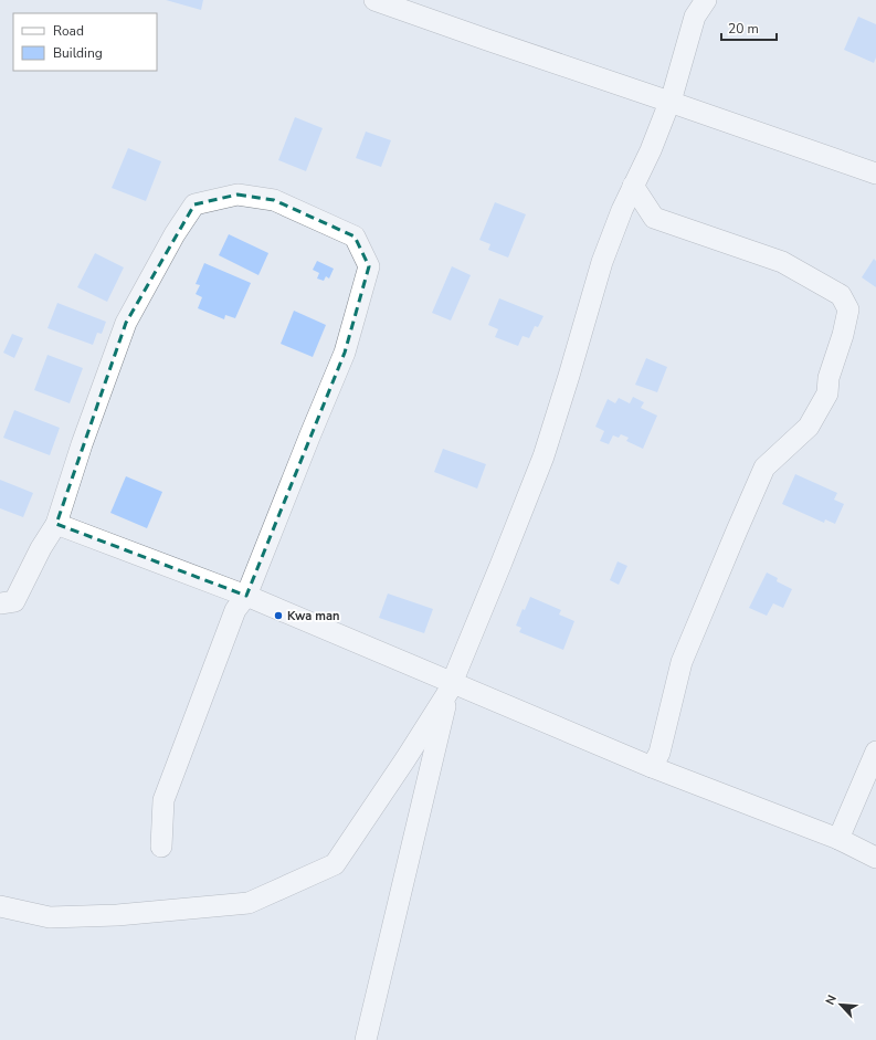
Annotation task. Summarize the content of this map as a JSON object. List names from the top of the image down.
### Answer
{
  "places": ["Kwa man"],
  "legend": ["Road", "Building"],
  "scale_bar": "20 m",
  "north": "top left"
}
